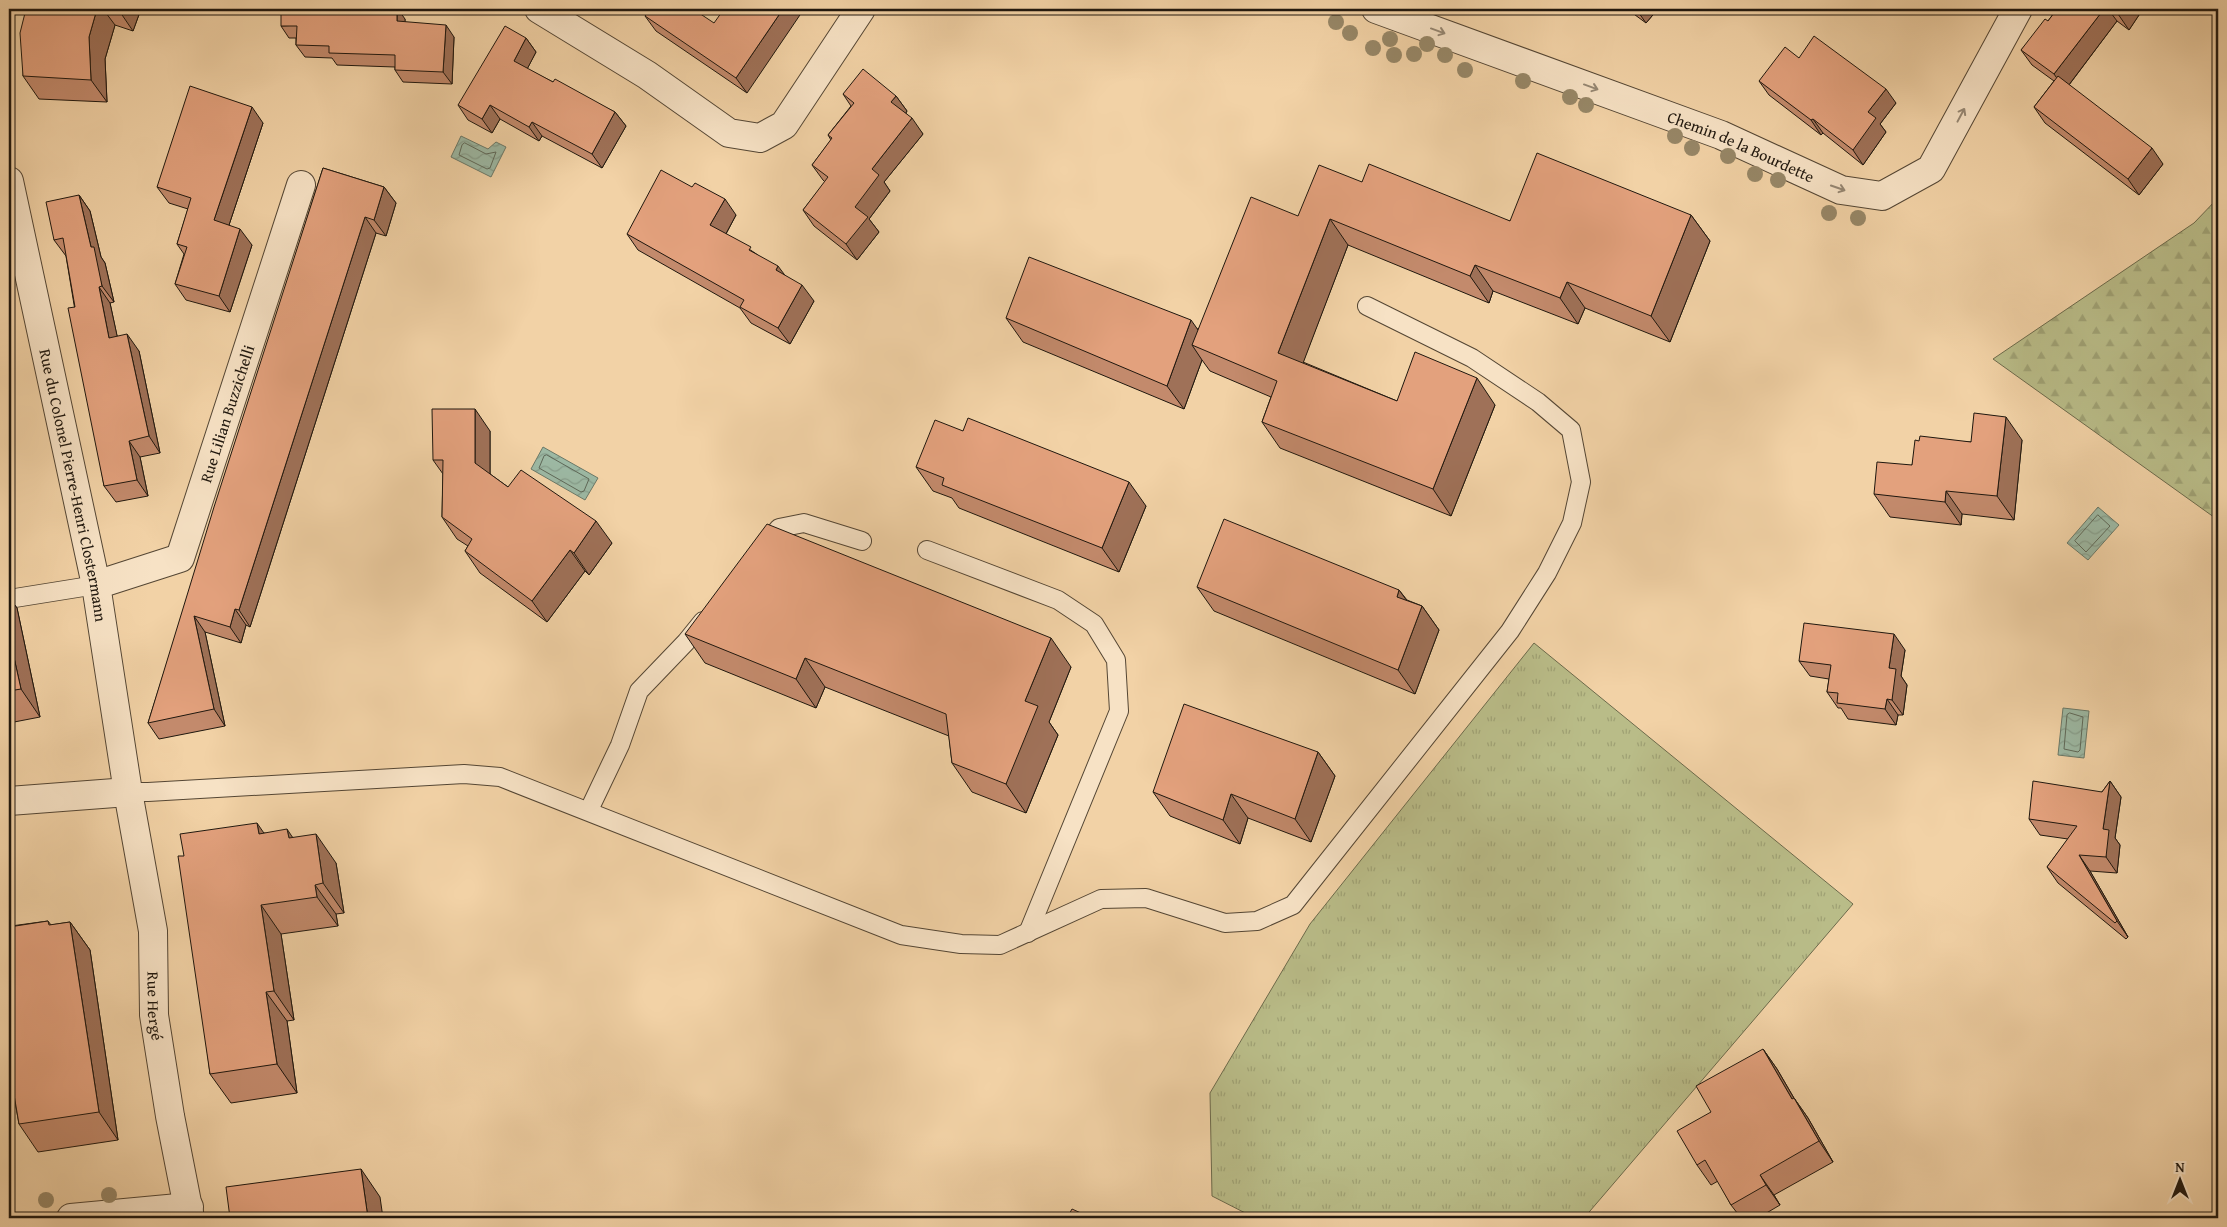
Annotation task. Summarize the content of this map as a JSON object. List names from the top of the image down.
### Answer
{
  "streets": {
    "street": [
      "Chemin de la Bourdette",
      "Rue Lilian Buzzichelli",
      "Rue du Colonel Pierre-Henri Clostermann",
      "Rue Hergé"
    ]
  },
  "crossings": [
    ["Rue Lilian Buzzichelli", "Rue du Colonel Pierre-Henri Clostermann"],
    ["Rue du Colonel Pierre-Henri Clostermann", "Rue Hergé"]
  ],
  "one_way": ["Chemin de la Bourdette"],
  "north": "top"
}
